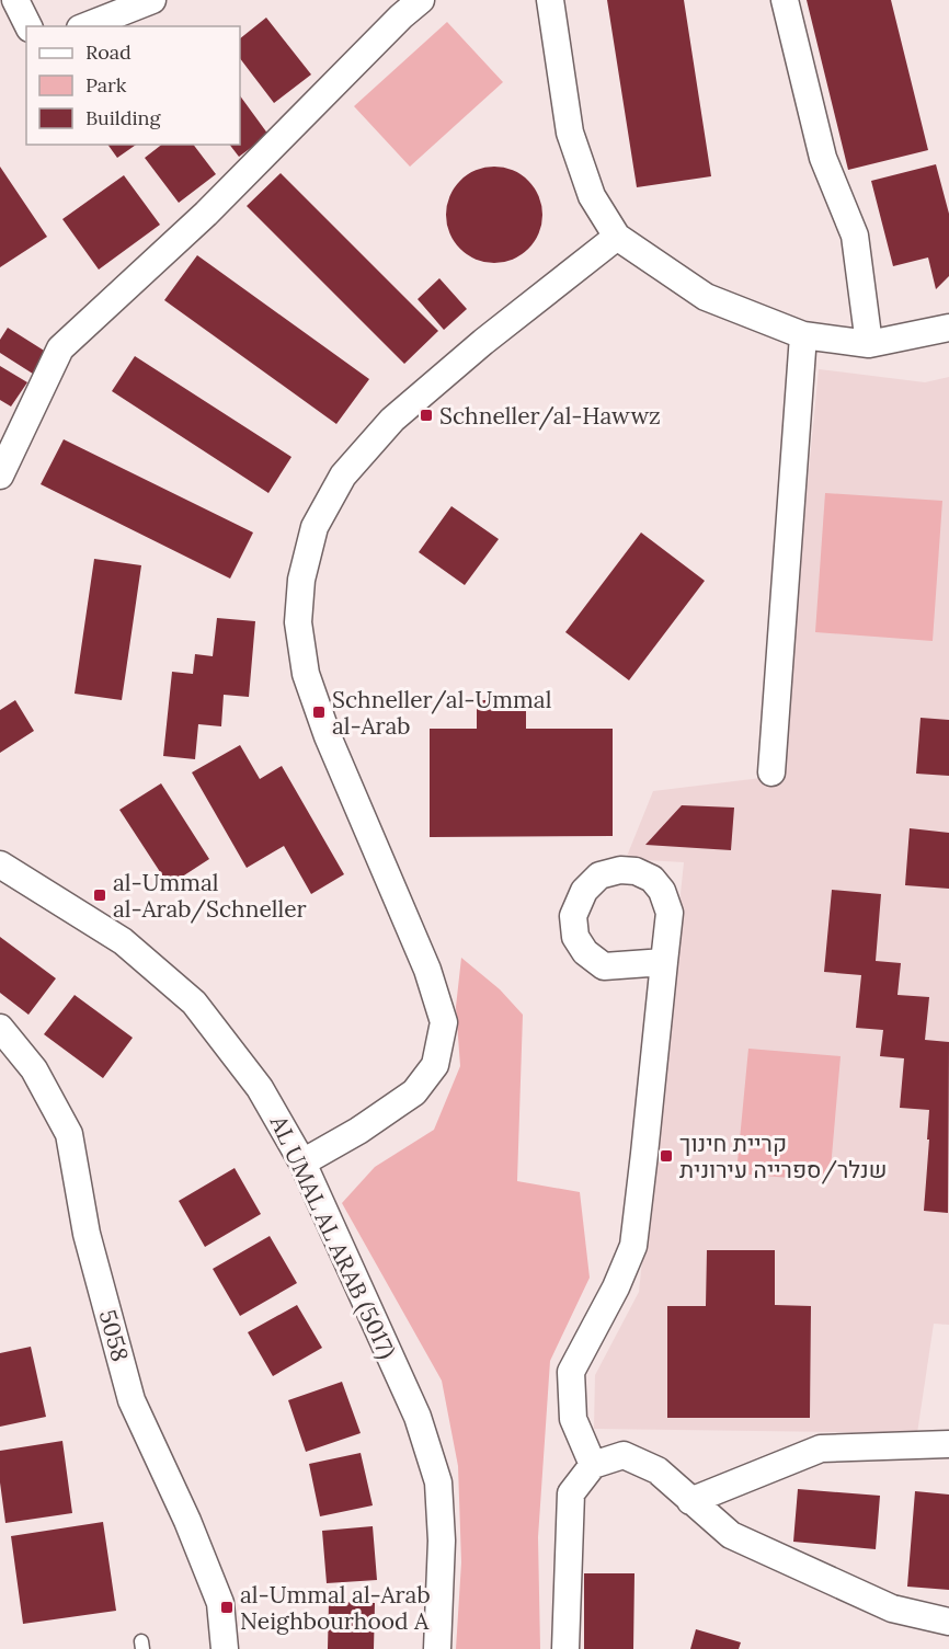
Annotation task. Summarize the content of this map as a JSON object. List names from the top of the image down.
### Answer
{
  "streets": {
    "street": ["AL UMAL AL ARAB (5017)", "5058"]
  },
  "places": {
    "transit": [
      "Schneller/al-Hawwz",
      "Schneller/al-Ummal al-Arab",
      "al-Ummal al-Arab/Schneller",
      "קריית חינוך שנלר/ספרייה עירונית",
      "al-Ummal al-Arab Neighbourhood A"
    ]
  },
  "legend": ["Road", "Park", "Building"]
}
